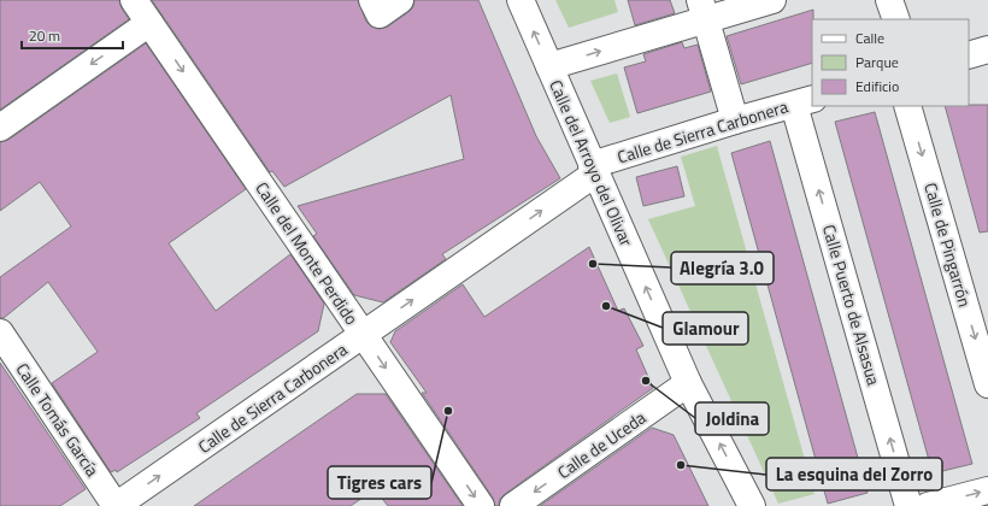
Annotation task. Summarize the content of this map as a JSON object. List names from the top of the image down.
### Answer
{
  "streets": {
    "street": [
      "Calle de Sierra Carbonera",
      "Calle del Arroyo del Olivar",
      "Calle de Pingarrón",
      "Calle del Monte Perdido",
      "Calle Puerto de Alsasua",
      "Calle Tomás García",
      "Calle de Uceda"
    ]
  },
  "crossings": [
    ["Calle de Sierra Carbonera", "Calle del Arroyo del Olivar"],
    ["Calle de Sierra Carbonera", "Calle del Monte Perdido"],
    ["Calle de Sierra Carbonera", "Calle Puerto de Alsasua"],
    ["Calle de Sierra Carbonera", "Calle Tomás García"],
    ["Calle del Arroyo del Olivar", "Calle de Uceda"]
  ],
  "one_way": [
    "Calle de Sierra Carbonera",
    "Calle del Arroyo del Olivar",
    "Calle de Pingarrón",
    "Calle del Monte Perdido",
    "Calle Puerto de Alsasua",
    "Calle de Uceda"
  ],
  "places": [
    "Alegría 3.0",
    "Glamour",
    "Joldina",
    "Tigres cars",
    "La esquina del Zorro"
  ],
  "legend": ["Calle", "Parque", "Edificio"],
  "scale_bar": "20 m"
}
